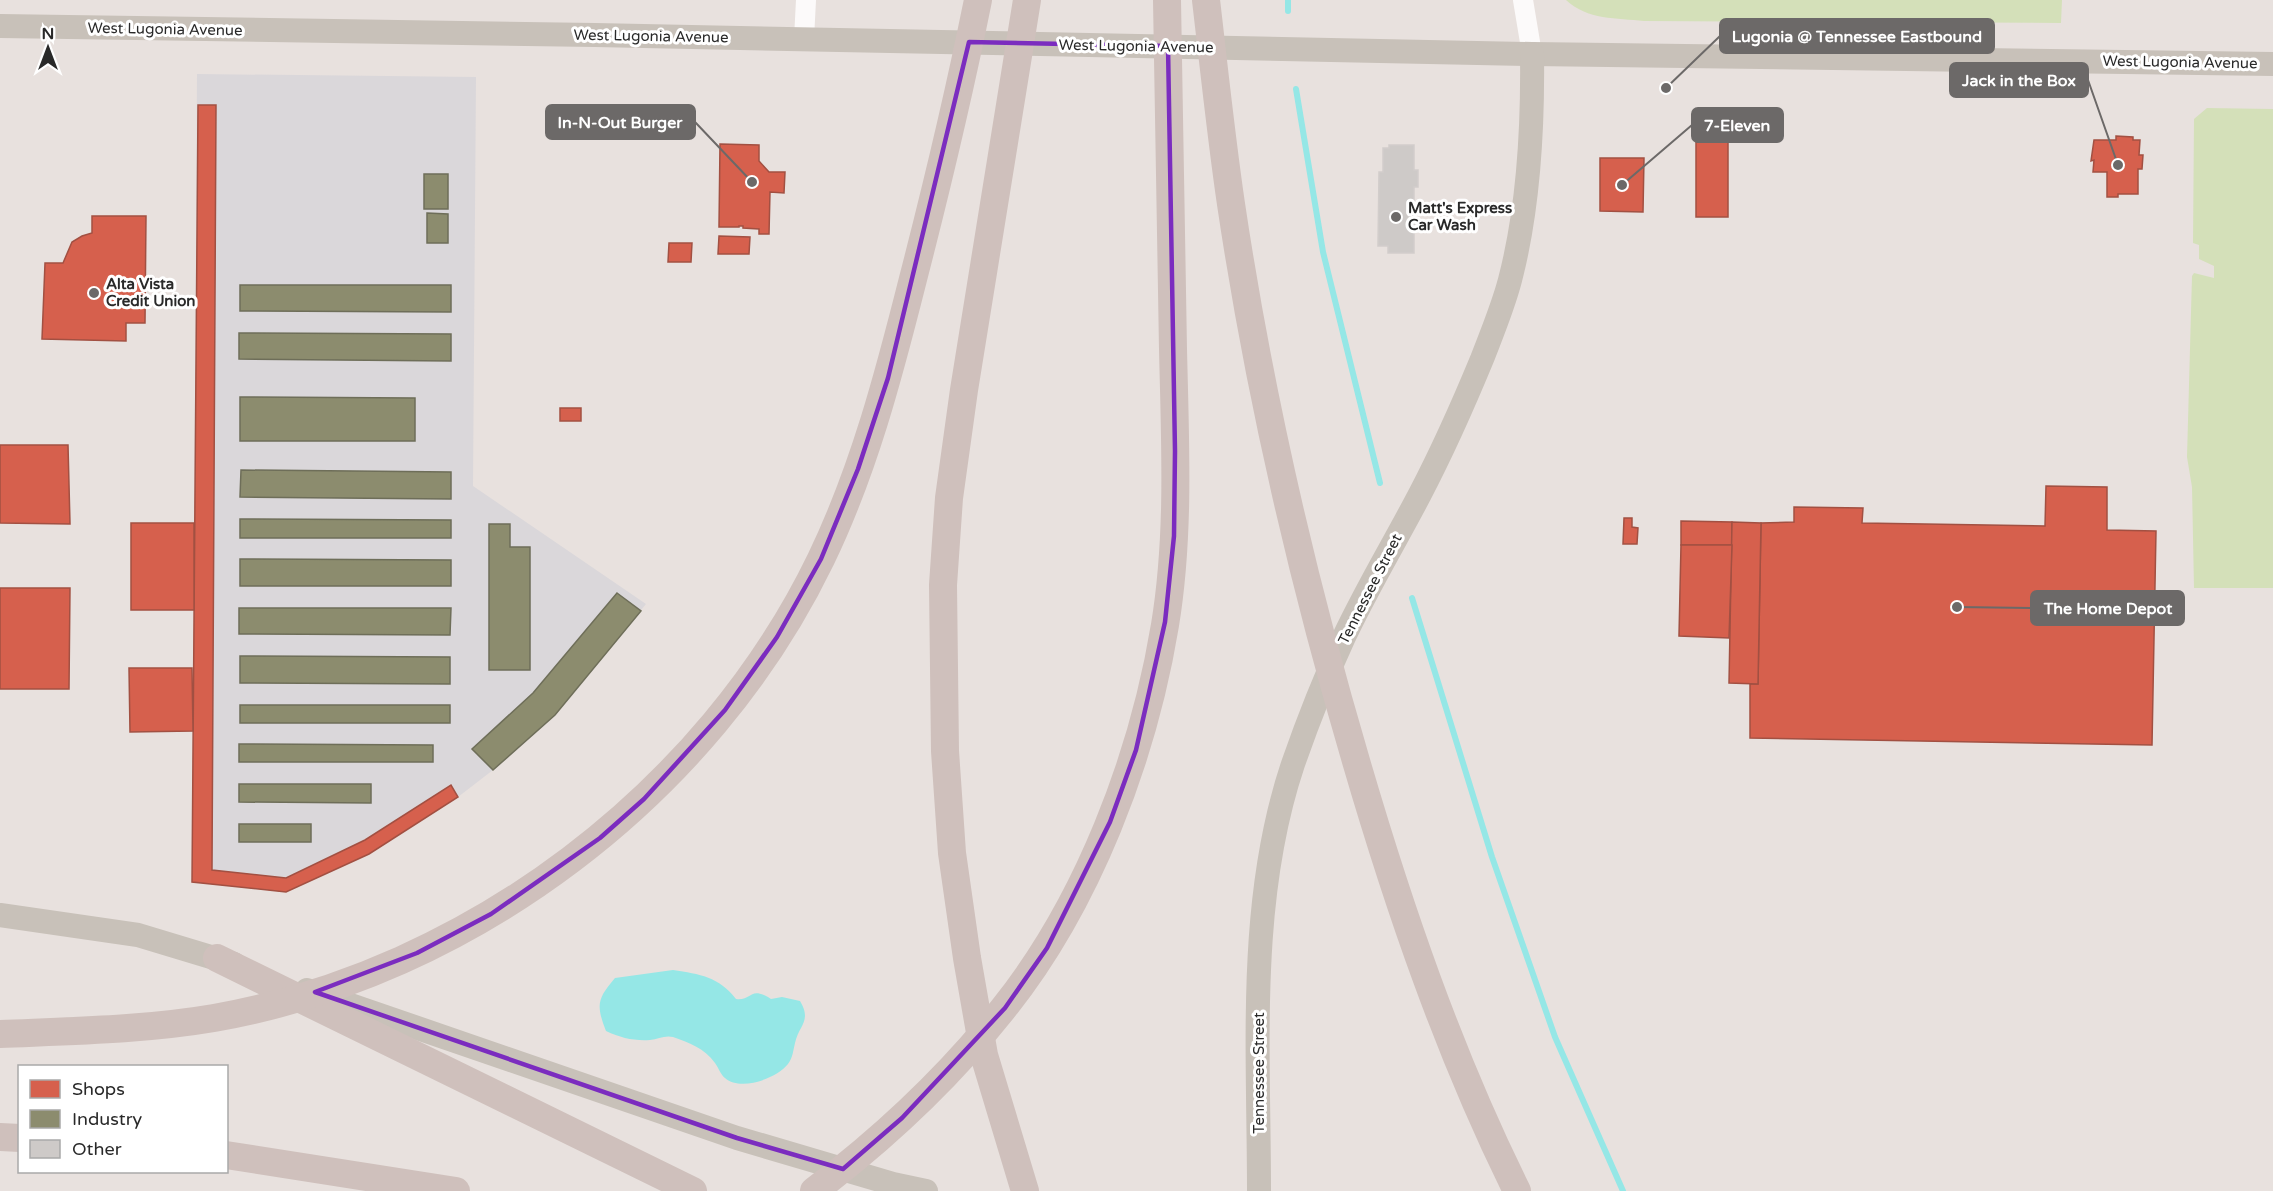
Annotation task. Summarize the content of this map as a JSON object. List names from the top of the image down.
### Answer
{
  "streets": {
    "main road": ["West Lugonia Avenue", "Tennessee Street"]
  },
  "crossings": [
    ["West Lugonia Avenue", "Tennessee Street"]
  ],
  "places": [
    "Lugonia @ Tennessee Eastbound",
    "Jack in the Box",
    "In-N-Out Burger",
    "7-Eleven",
    "Matt's Express Car Wash",
    "Alta Vista Credit Union",
    "The Home Depot"
  ],
  "legend": ["Shops", "Industry", "Other"],
  "north": "top"
}
